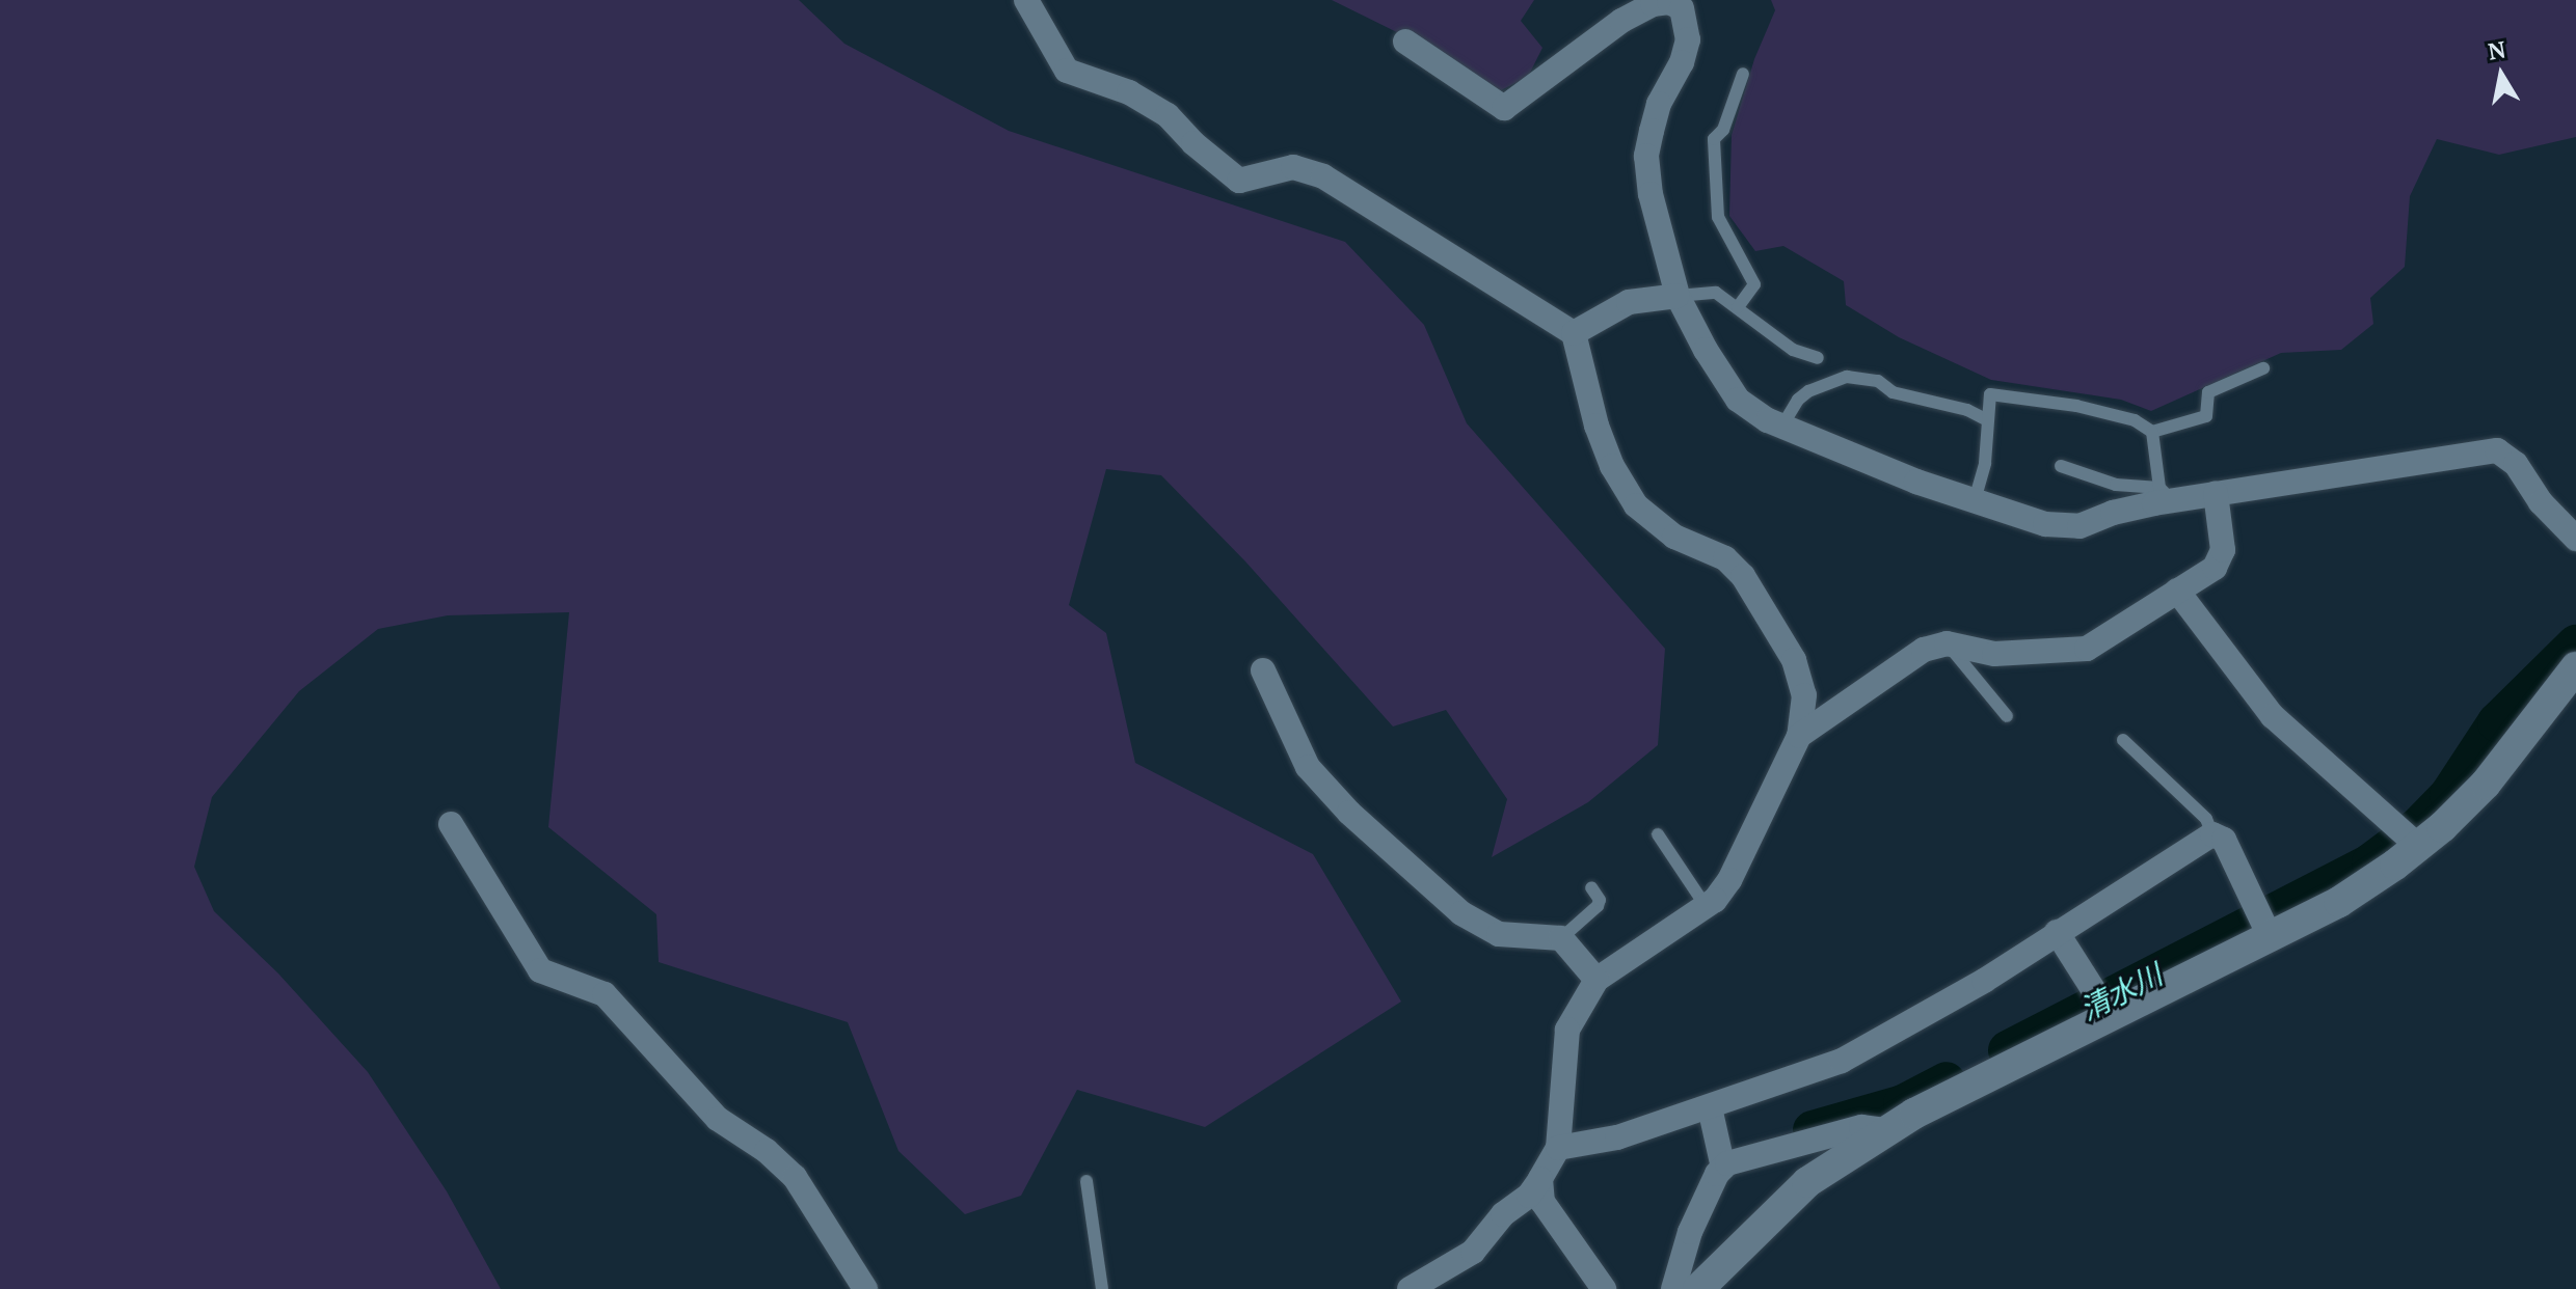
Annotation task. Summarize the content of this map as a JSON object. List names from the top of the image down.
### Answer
{
  "water": ["清水川"],
  "north": "top"
}
